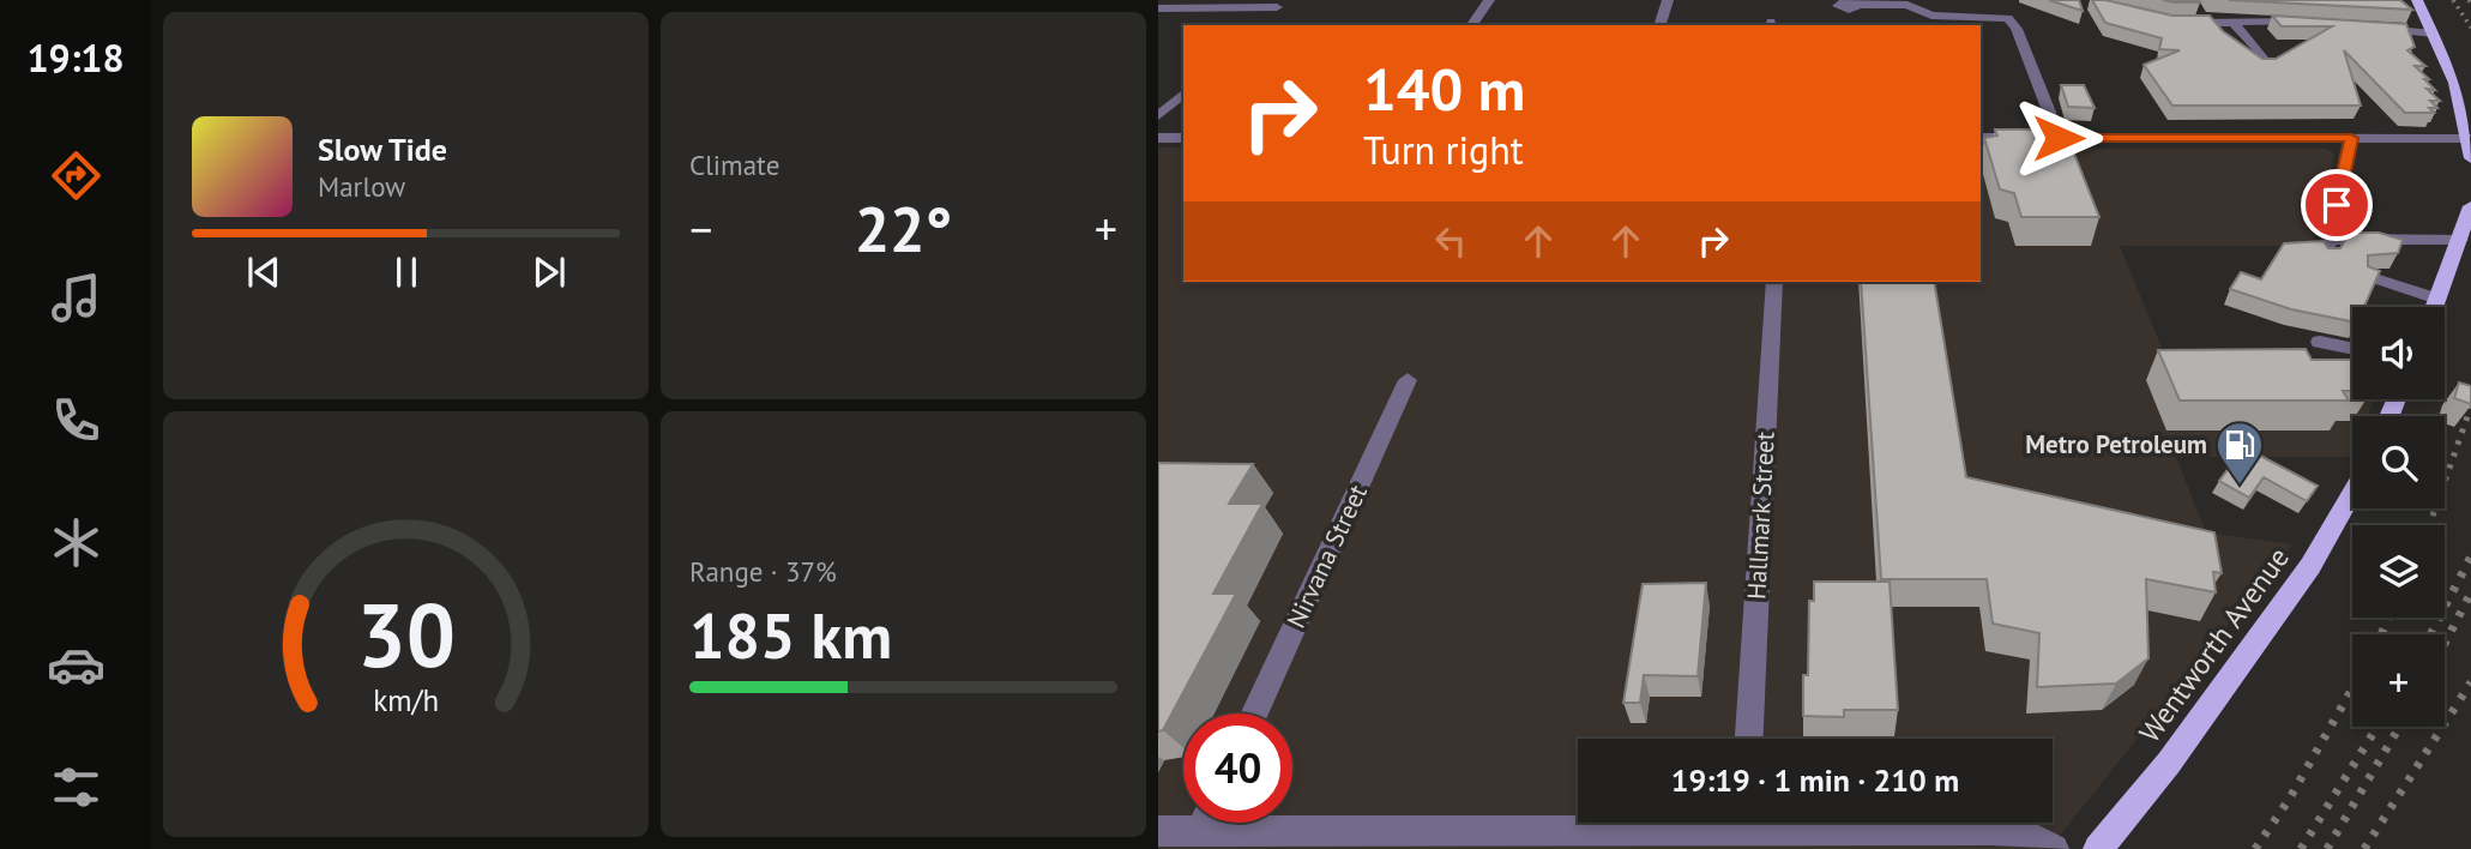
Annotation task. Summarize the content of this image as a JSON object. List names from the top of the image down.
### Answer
{
  "streets": {
    "main road": ["Wentworth Avenue"],
    "street": ["Hallmark Street", "Nirvana Street"]
  },
  "places": {
    "fuel station": ["Metro Petroleum"]
  },
  "page": {
    "tabs": "19:18",
    "tile": [
      "Climate",
      ["Range · 37%", "185 km"]
    ],
    "turn": ["140 m", "Turn right"],
    "song": ["Slow Tide", "Marlow"],
    "heat": ["−", "22°", "+"],
    "map_buttons": "+",
    "limit": "40",
    "trip": "19:19 · 1 min · 210 m",
    "gauge": ["30", "km/h"]
  }
}
